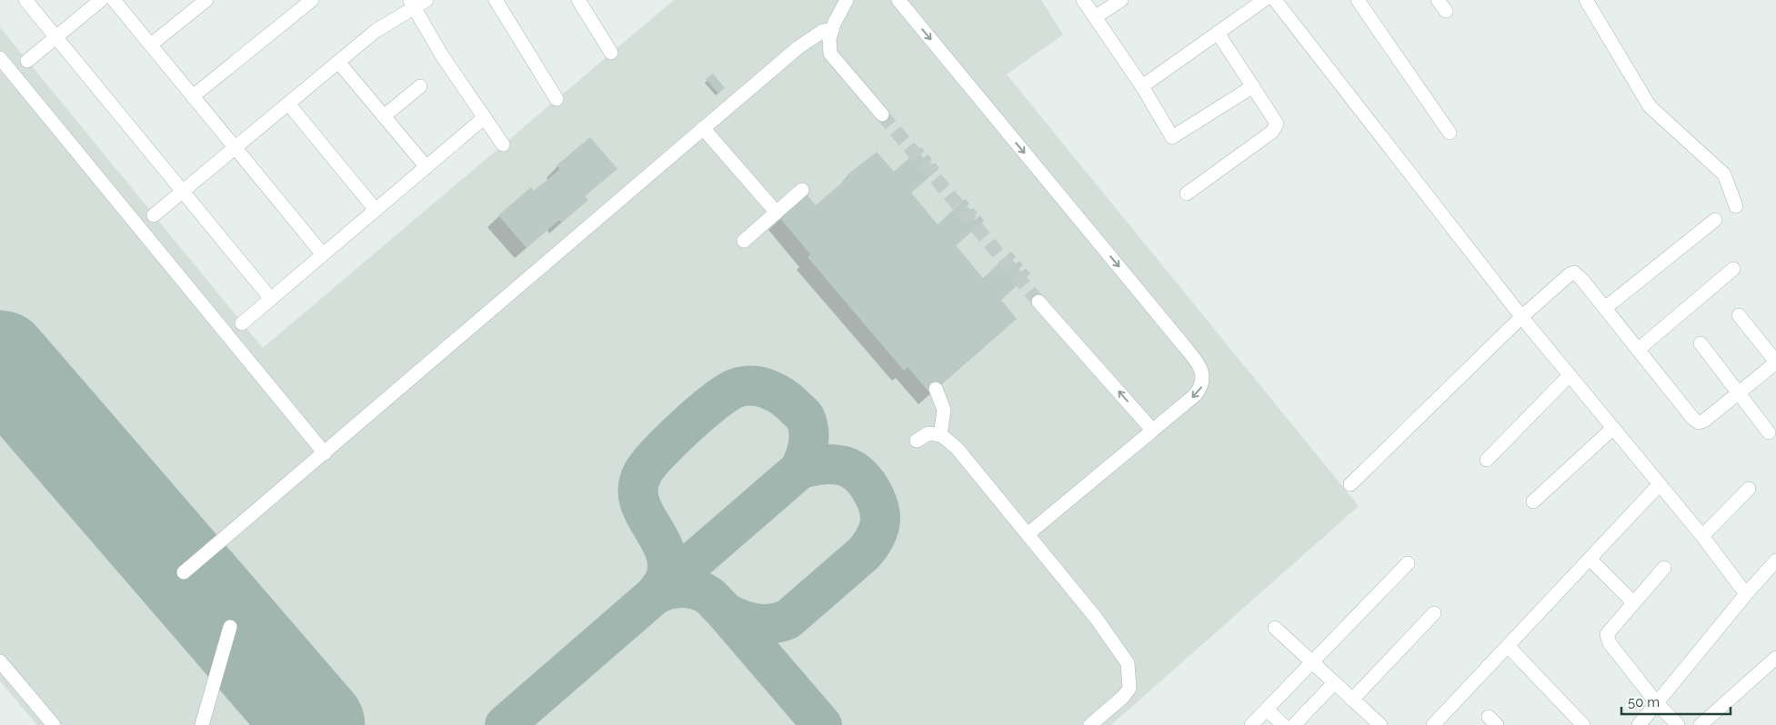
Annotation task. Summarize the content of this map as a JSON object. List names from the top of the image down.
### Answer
{
  "scale_bar": "50 m"
}
